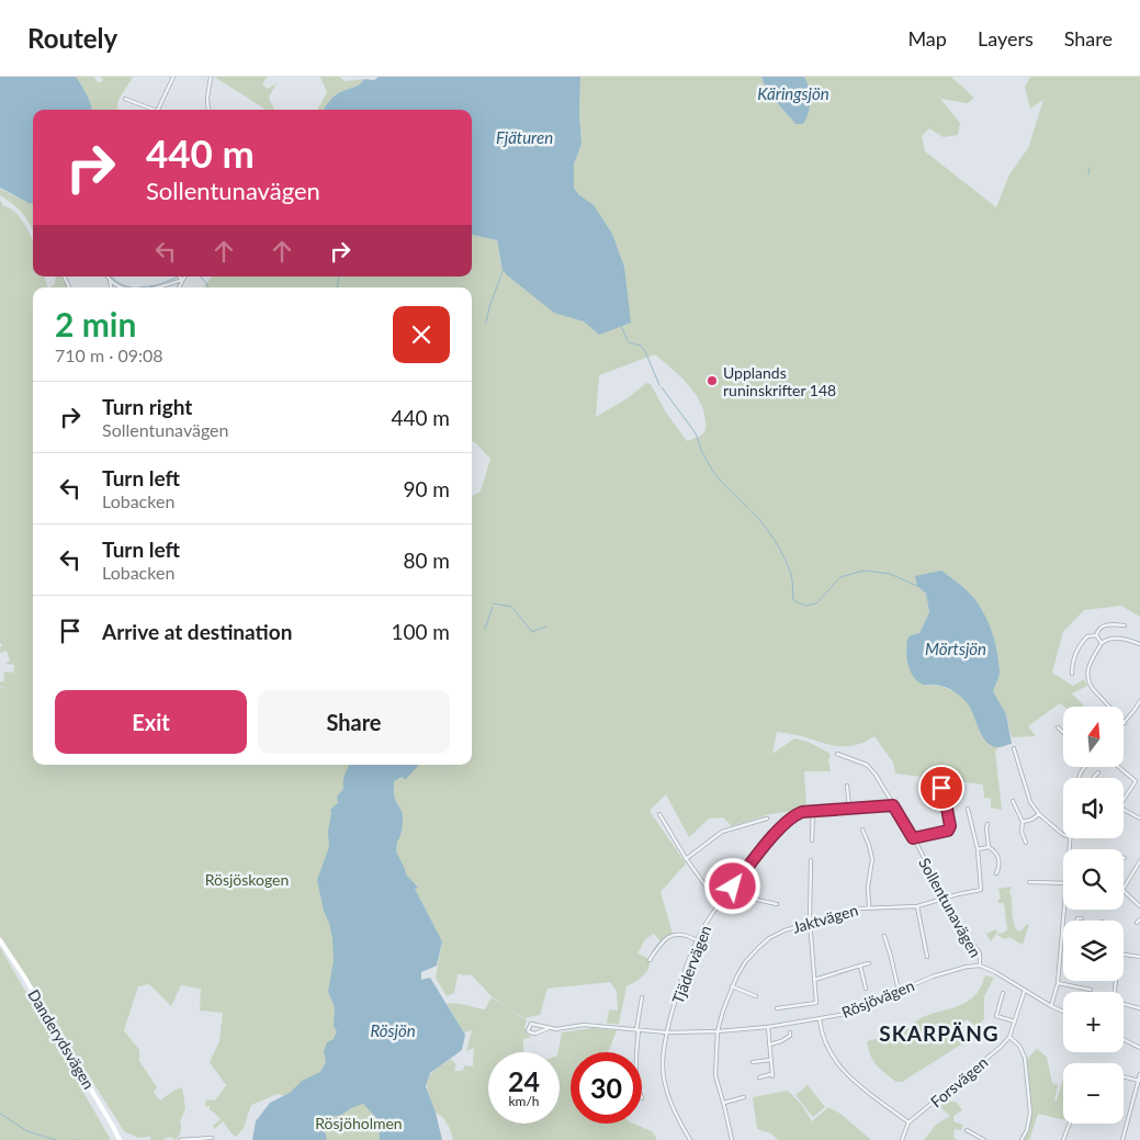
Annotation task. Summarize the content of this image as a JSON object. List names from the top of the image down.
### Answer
{
  "streets": {
    "main road": ["Danderydsvägen"],
    "street": [
      "Sollentunavägen",
      "Jaktvägen",
      "Tjädervägen",
      "Rösjövägen",
      "Forsvägen"
    ]
  },
  "crossings": [
    ["Sollentunavägen", "Jaktvägen"],
    ["Sollentunavägen", "Tjädervägen"],
    ["Sollentunavägen", "Rösjövägen"],
    ["Jaktvägen", "Rösjövägen"],
    ["Tjädervägen", "Rösjövägen"]
  ],
  "districts": ["SKARPÄNG"],
  "water": [
    "Käringsjön",
    "Fjäturen",
    "Mörtsjön",
    "Rösjön"
  ],
  "parks": ["Rösjöskogen", "Rösjöholmen"],
  "places": ["Upplands runinskrifter 148"],
  "north": "top",
  "page": {
    "header": "Routely",
    "nav": ["Map", "Layers", "Share"],
    "turn": ["440 m", "Sollentunavägen"],
    "heading": ["2 min", "710 m · 09:08"],
    "list": [
      {
        "name": "Turn right",
        "note": "Sollentunavägen",
        "value": "440 m"
      },
      {
        "name": "Turn left",
        "note": "Lobacken",
        "value": "90 m"
      },
      {
        "name": "Turn left",
        "note": "Lobacken",
        "value": "80 m"
      },
      {
        "name": "Arrive at destination",
        "value": "100 m"
      }
    ],
    "buttons": ["Exit", "Share"],
    "map_buttons": ["+", "−"],
    "speed": "24 km/h",
    "limit": "30"
  }
}
